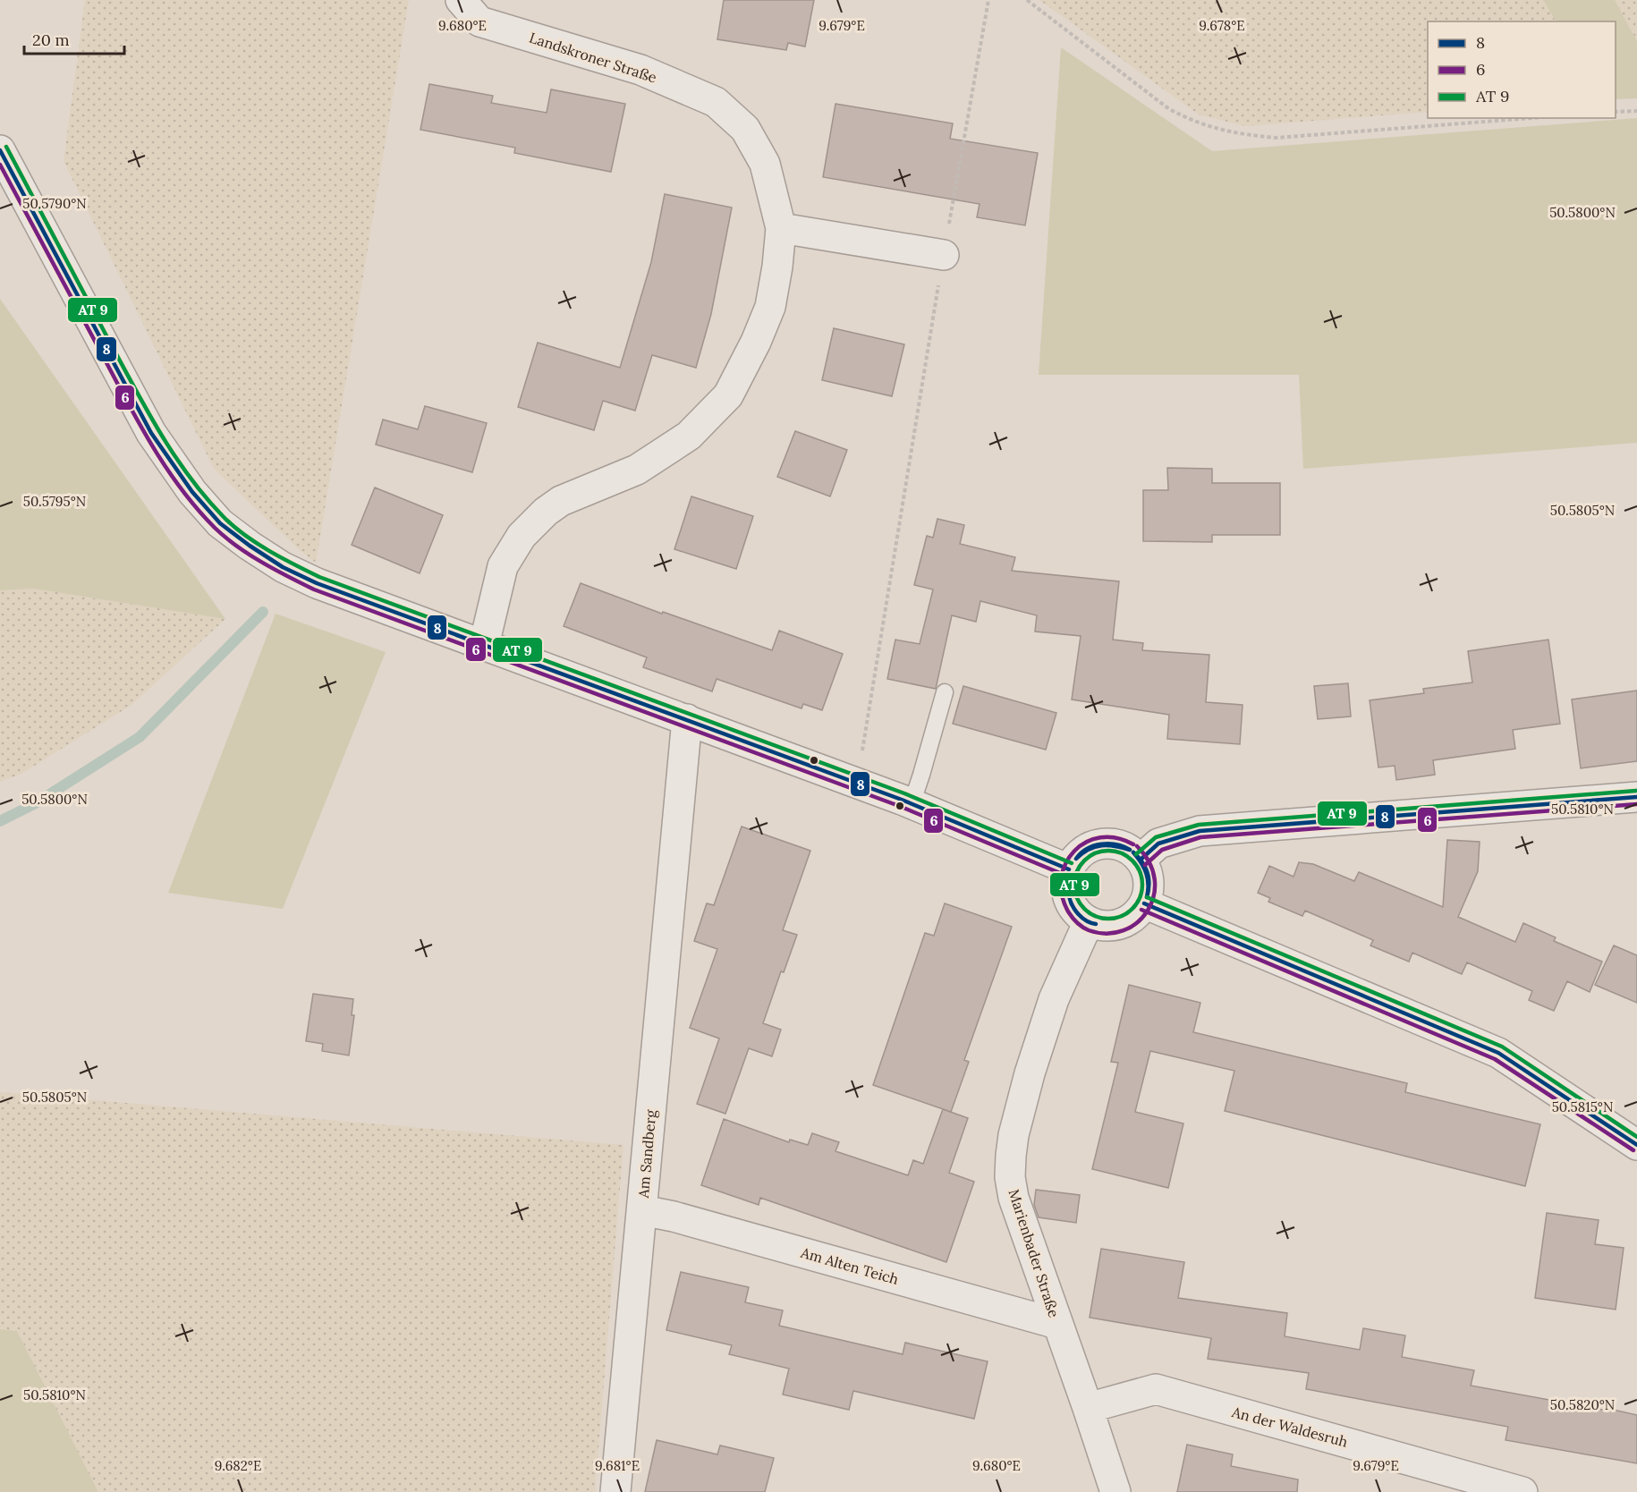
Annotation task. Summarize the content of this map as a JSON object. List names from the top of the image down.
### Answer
{
  "streets": {
    "street": [
      "Landskroner Straße",
      "Am Sandberg",
      "Marienbader Straße",
      "Am Alten Teich",
      "An der Waldesruh"
    ]
  },
  "crossings": [
    ["Am Sandberg", "Am Alten Teich"],
    ["Marienbader Straße", "Am Alten Teich"],
    ["Marienbader Straße", "An der Waldesruh"]
  ],
  "lines": ["transit line 8", "transit line 6"],
  "legend": ["8", "6", "AT 9"],
  "scale_bar": "20 m",
  "coordinates": [
    "9.680°E",
    "9.679°E",
    "9.678°E",
    "50.5790°N",
    "50.5800°N",
    "50.5795°N",
    "50.5805°N",
    "50.5810°N",
    "50.5815°N",
    "50.5820°N",
    "9.682°E",
    "9.681°E"
  ]
}
